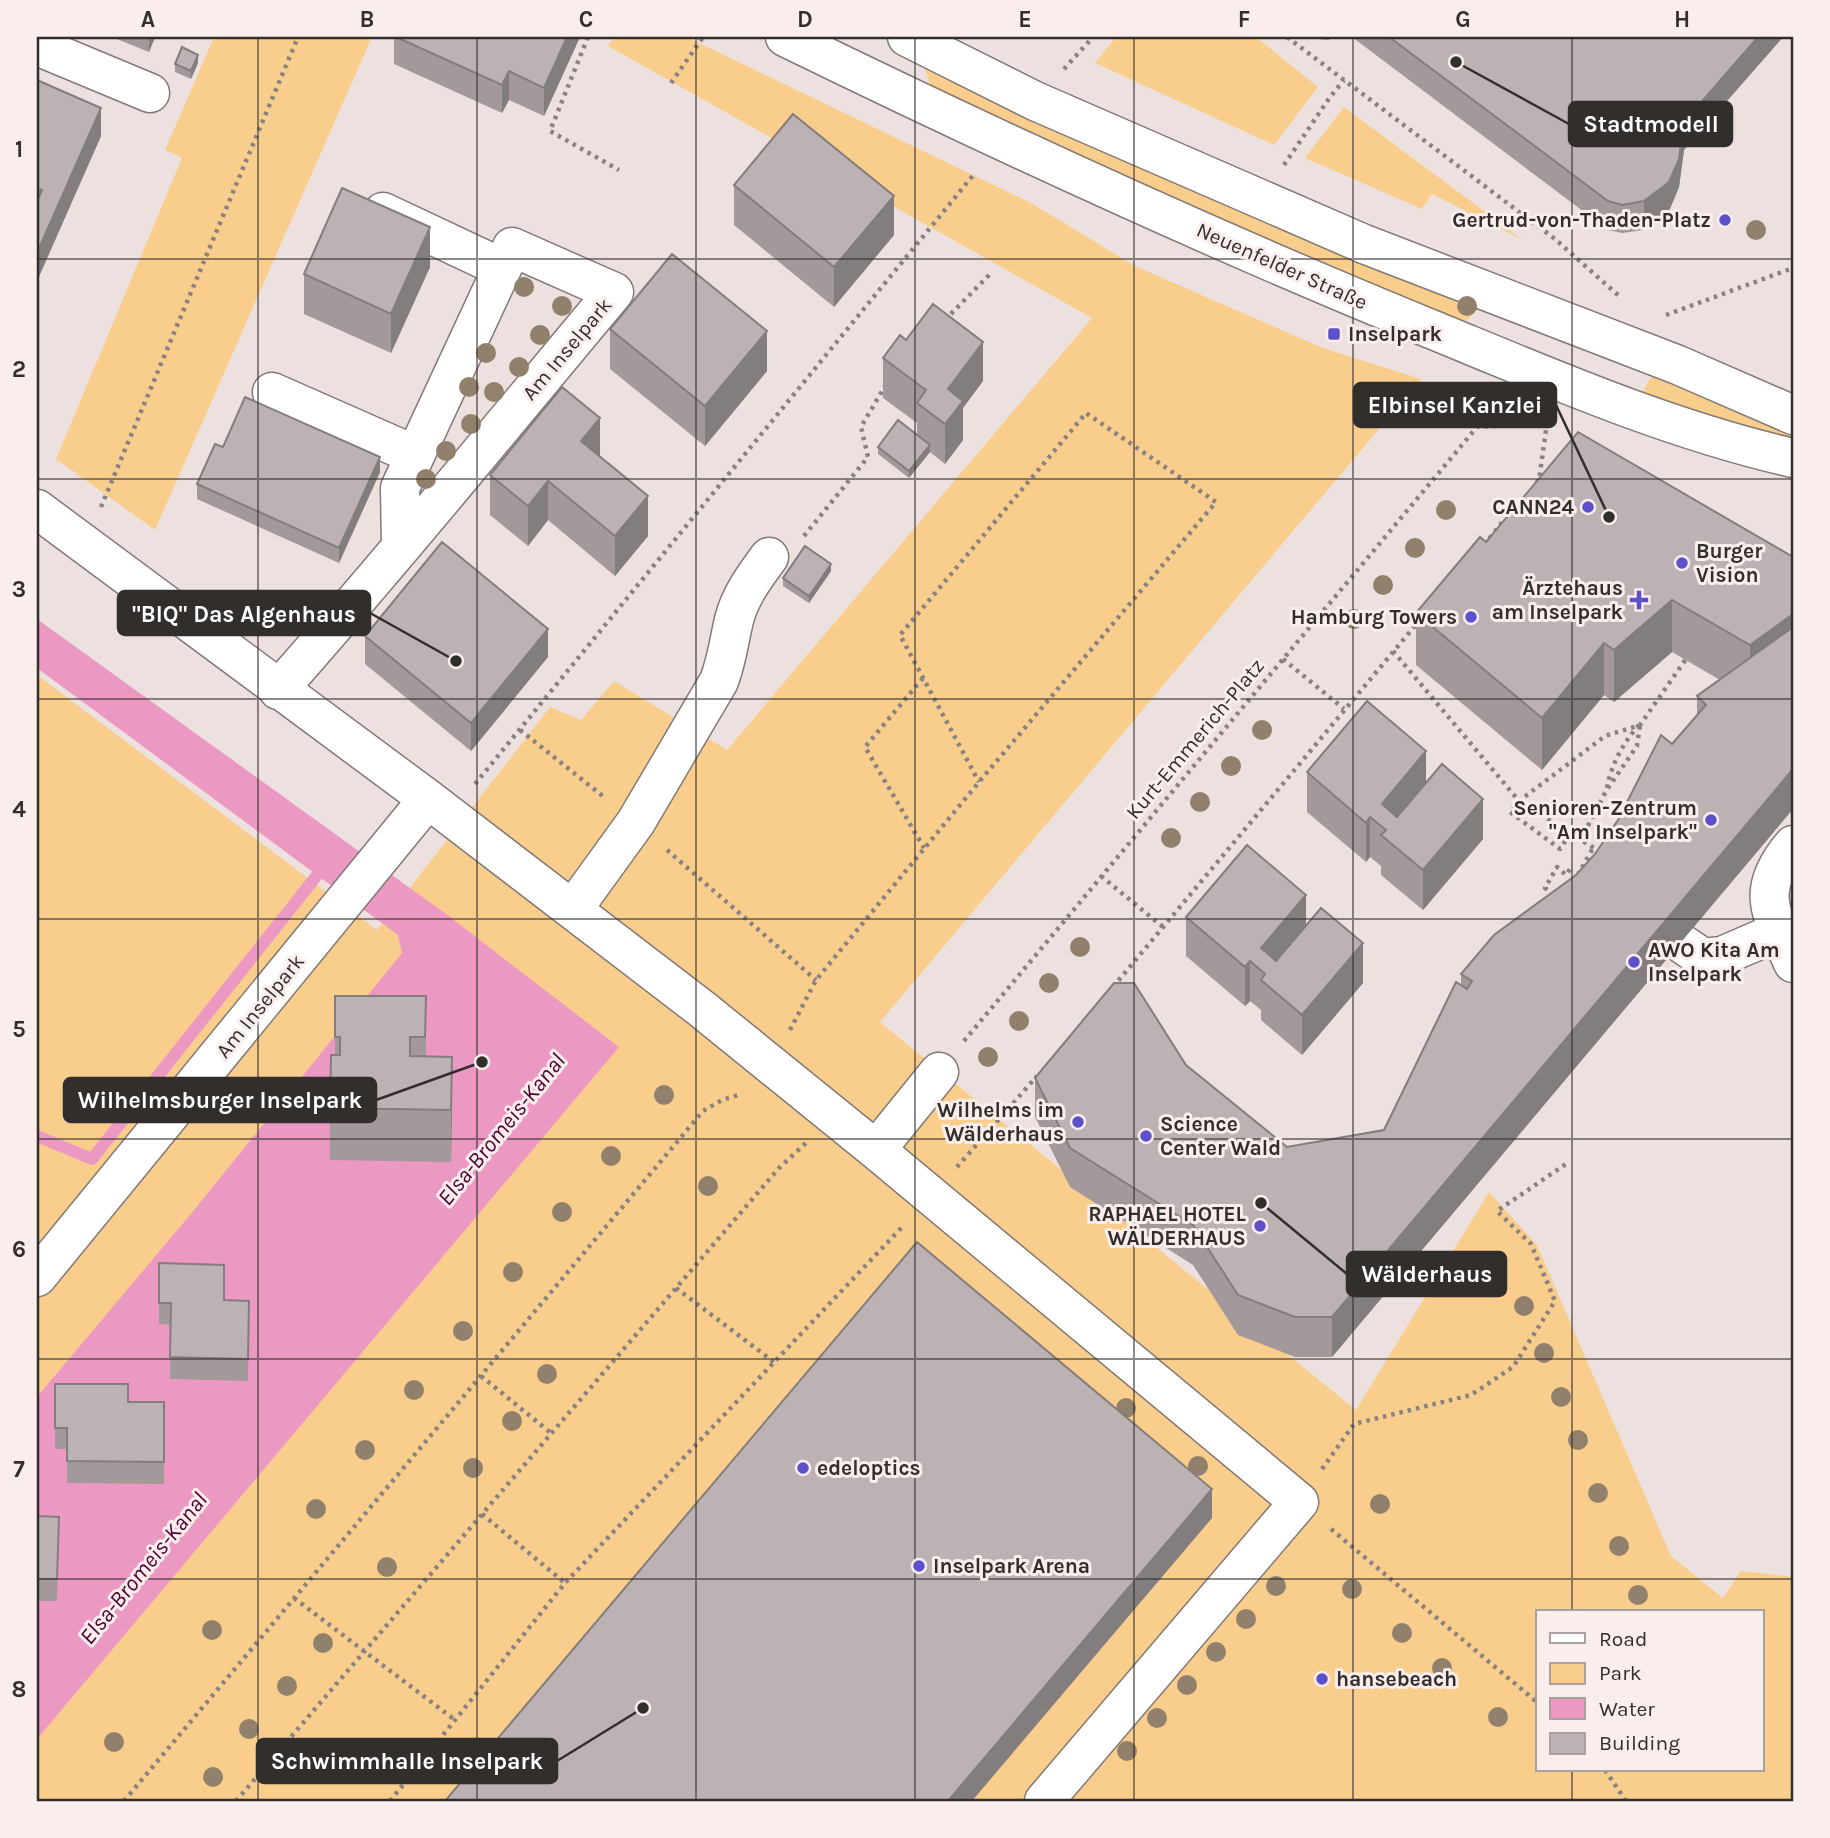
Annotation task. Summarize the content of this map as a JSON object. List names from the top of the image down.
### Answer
{
  "streets": {
    "street": ["Neuenfelder Straße", "Am Inselpark"],
    "path": ["Kurt-Emmerich-Platz"]
  },
  "water": ["Elsa-Bromeis-Kanal"],
  "places": {
    "other": [
      "Stadtmodell",
      "Gertrud-von-Thaden-Platz",
      "CANN24",
      "Elbinsel Kanzlei",
      "Burger Vision",
      "Hamburg Towers",
      "\"BIQ\" Das Algenhaus",
      "Senioren-Zentrum \"Am Inselpark\"",
      "AWO Kita Am Inselpark",
      "Wilhelmsburger Inselpark",
      "Wilhelms im Wälderhaus",
      "Science Center Wald",
      "Wälderhaus",
      "RAPHAEL HOTEL WÄLDERHAUS",
      "edeloptics",
      "Inselpark Arena",
      "hansebeach",
      "Schwimmhalle Inselpark"
    ],
    "transit": ["Inselpark"],
    "health": ["Ärztehaus am Inselpark"]
  },
  "legend": [
    "Road",
    "Park",
    "Water",
    "Building"
  ],
  "grid": {
    "columns": [
      "A",
      "B",
      "C",
      "D",
      "E",
      "F",
      "G",
      "H"
    ],
    "rows": [
      "1",
      "2",
      "3",
      "4",
      "5",
      "6",
      "7",
      "8"
    ]
  }
}
